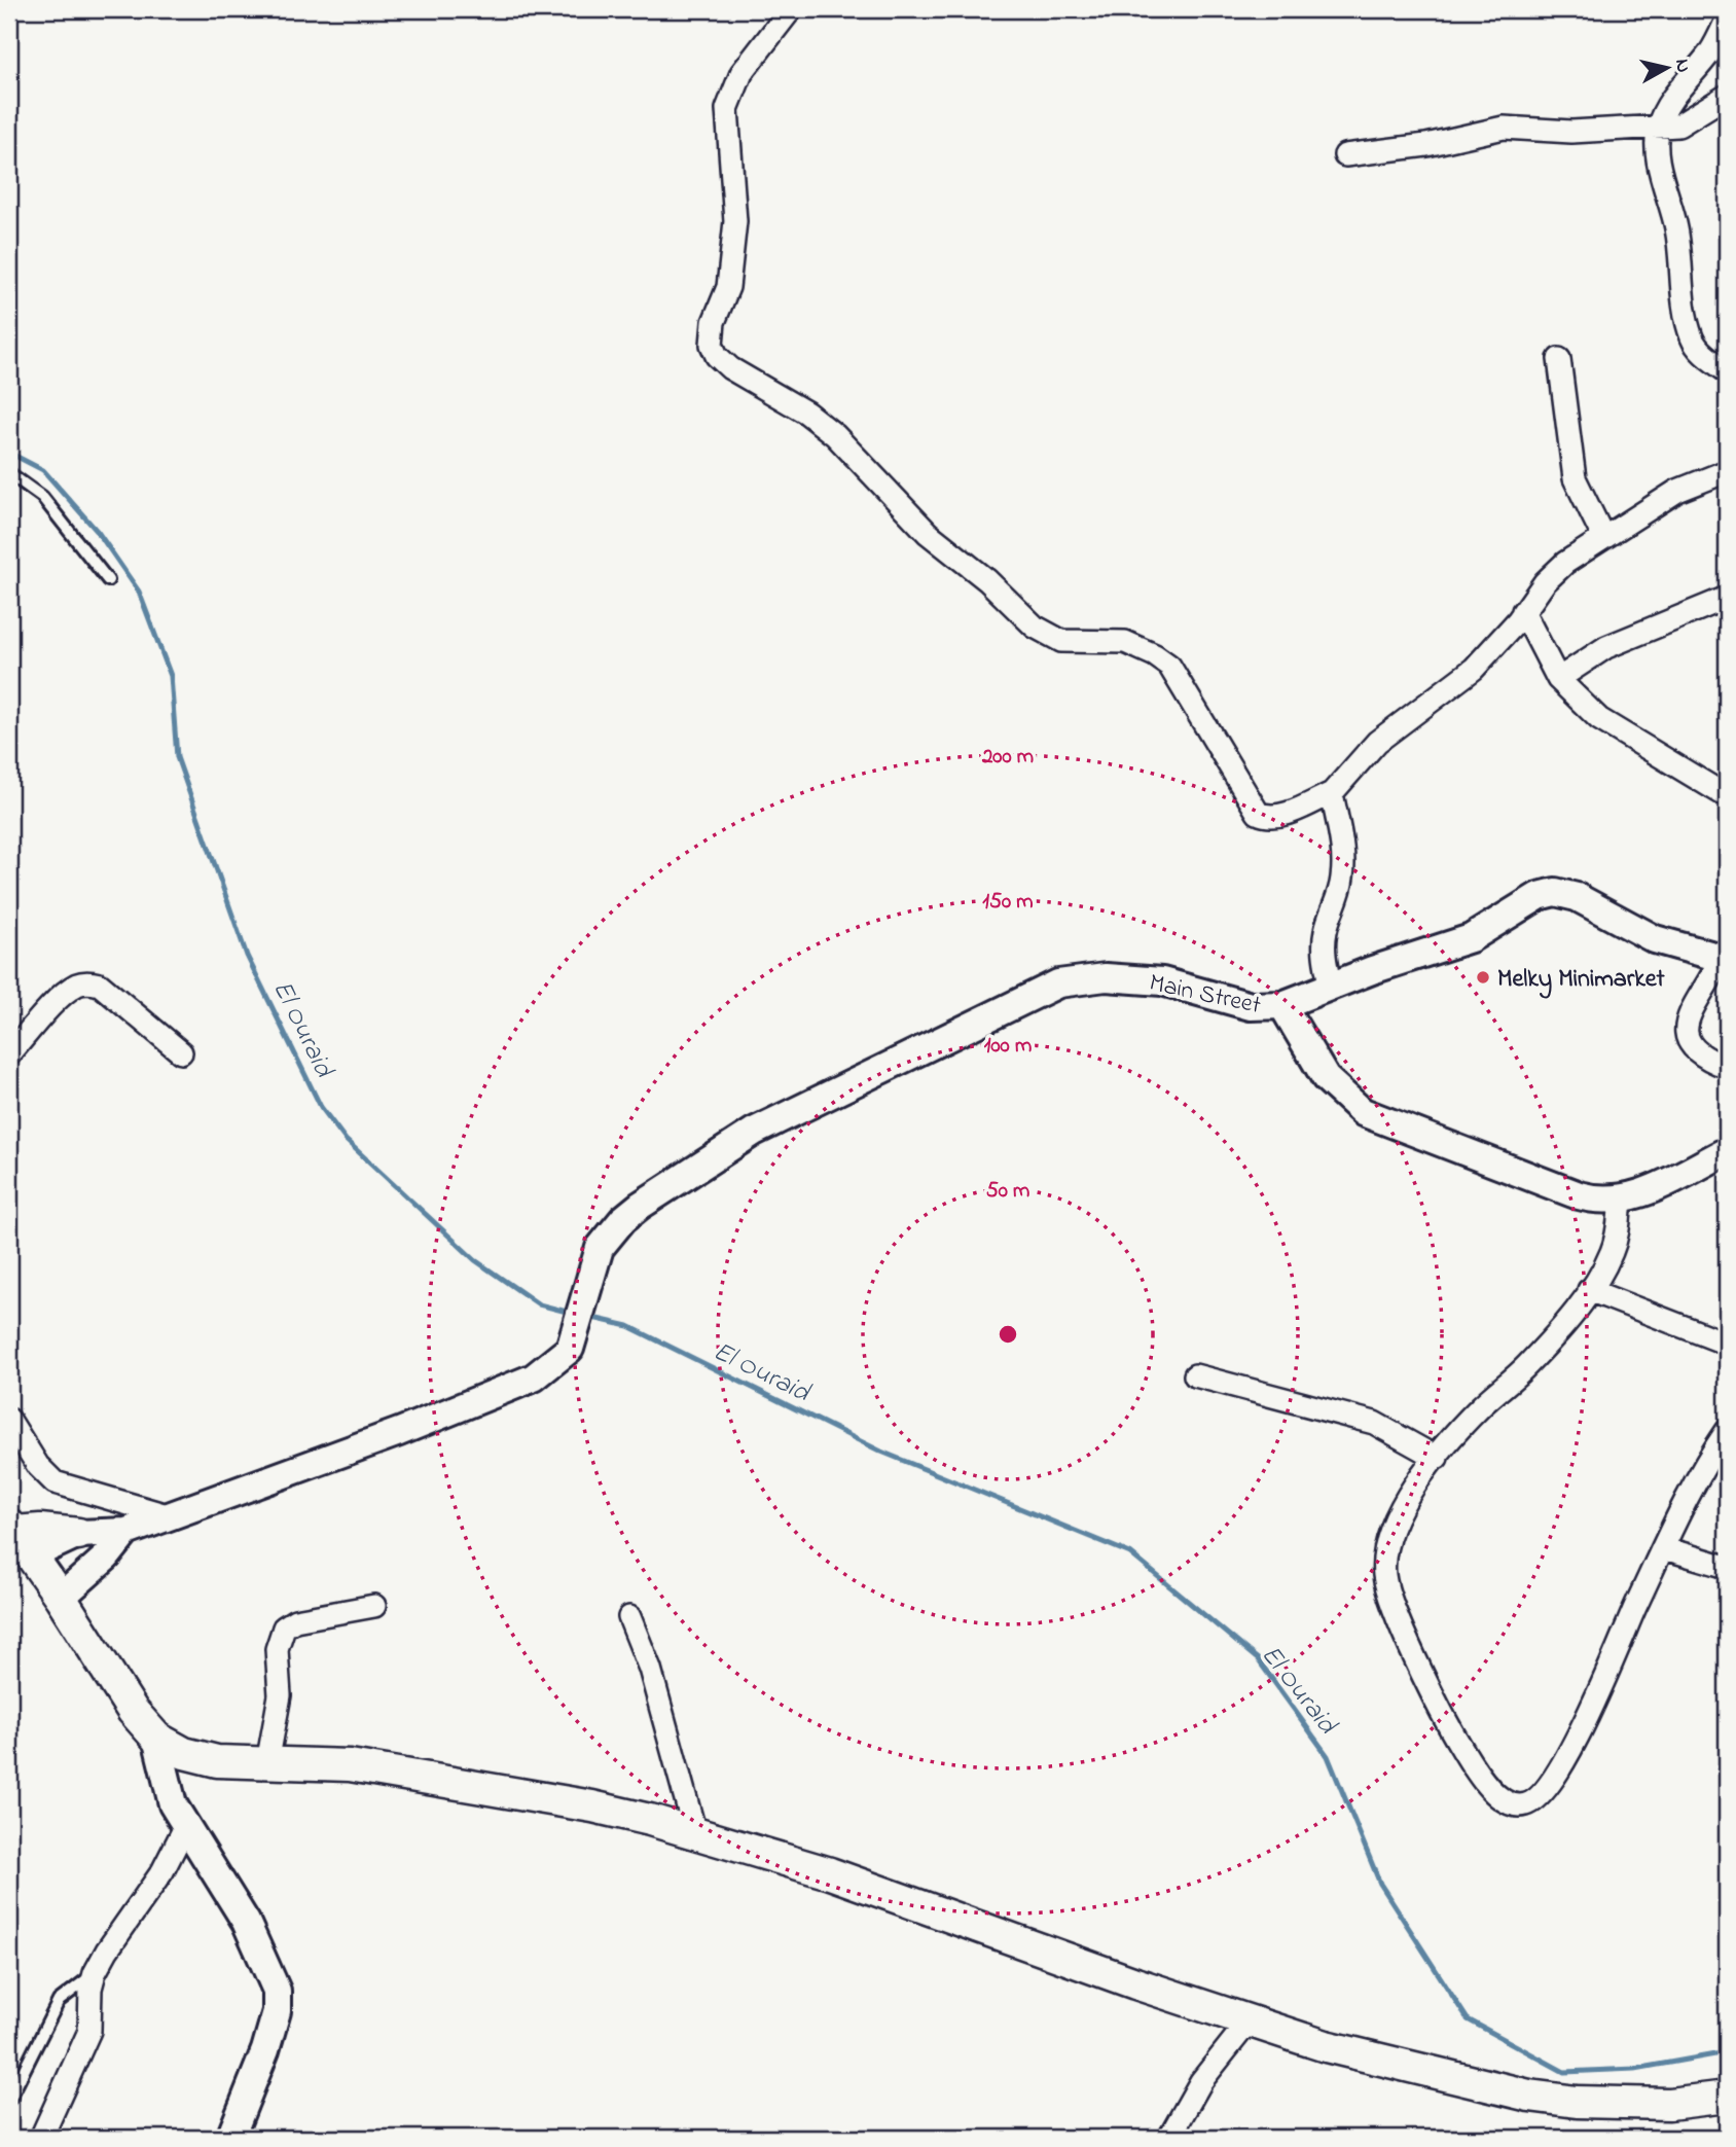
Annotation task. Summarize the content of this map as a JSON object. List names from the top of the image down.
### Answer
{
  "streets": {
    "street": ["Main Street"]
  },
  "water": ["El Ouraid"],
  "places": ["Melky Minimarket"],
  "north": "right",
  "rings": [
    "200 m",
    "150 m",
    "100 m",
    "50 m"
  ]
}
